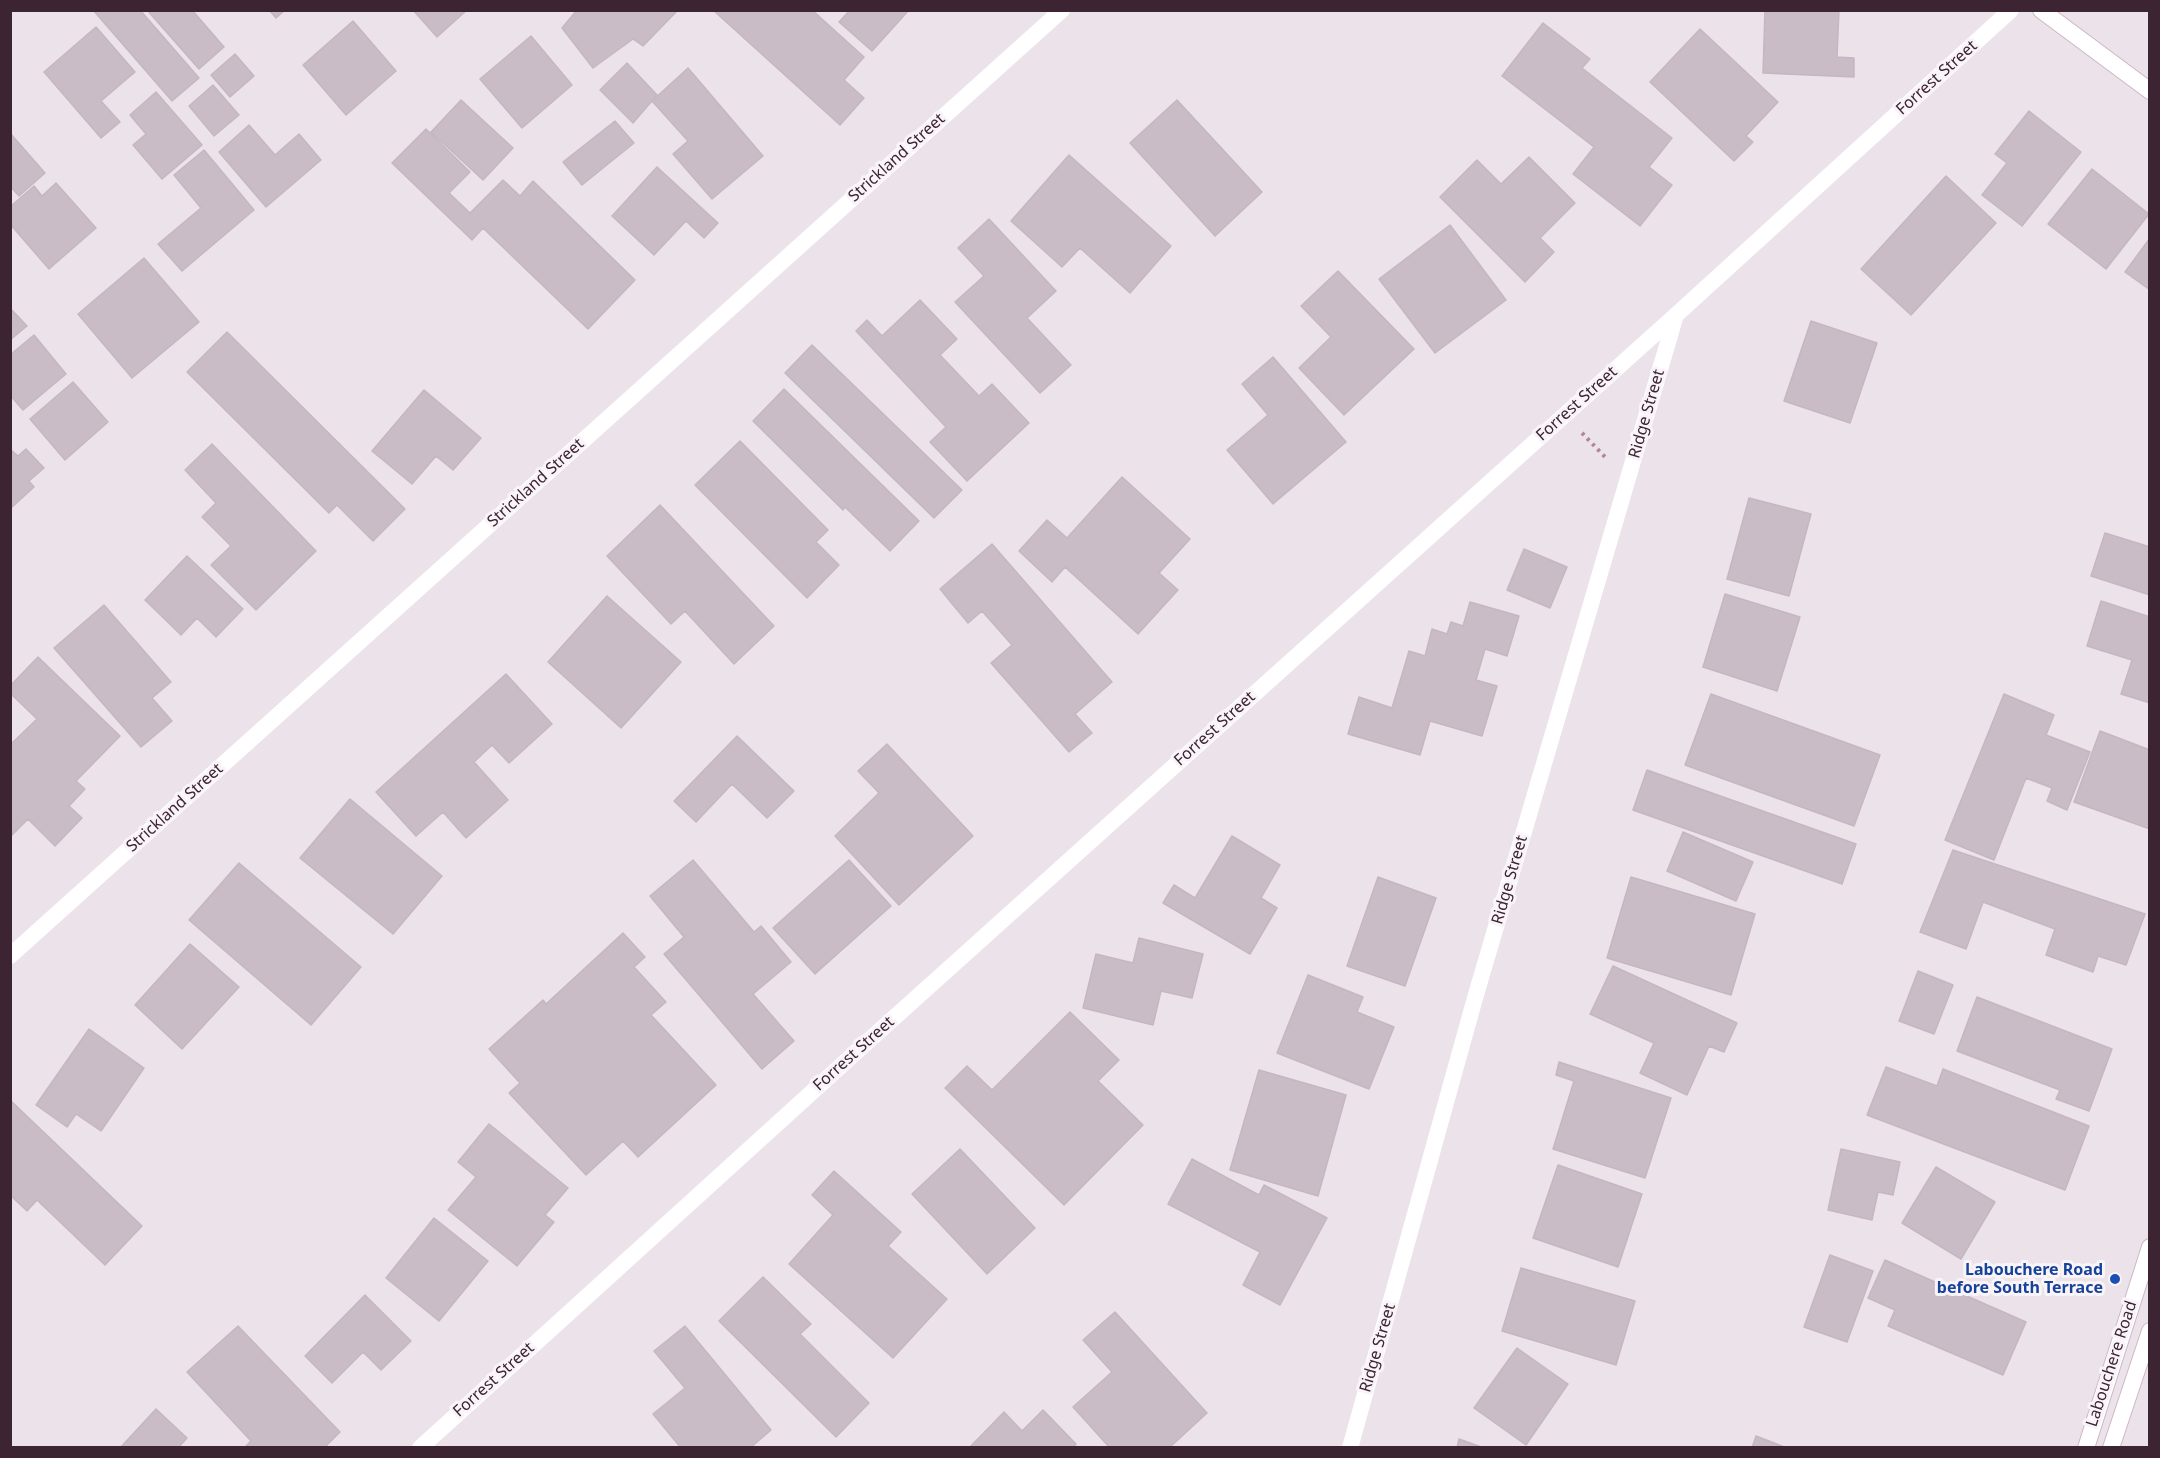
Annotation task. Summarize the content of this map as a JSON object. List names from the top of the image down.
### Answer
{
  "streets": {
    "street": [
      "Forrest Street",
      "Strickland Street",
      "Ridge Street",
      "Labouchere Road"
    ]
  },
  "crossings": [
    ["Forrest Street", "Ridge Street"]
  ],
  "places": ["Labouchere Road before South Terrace"]
}
